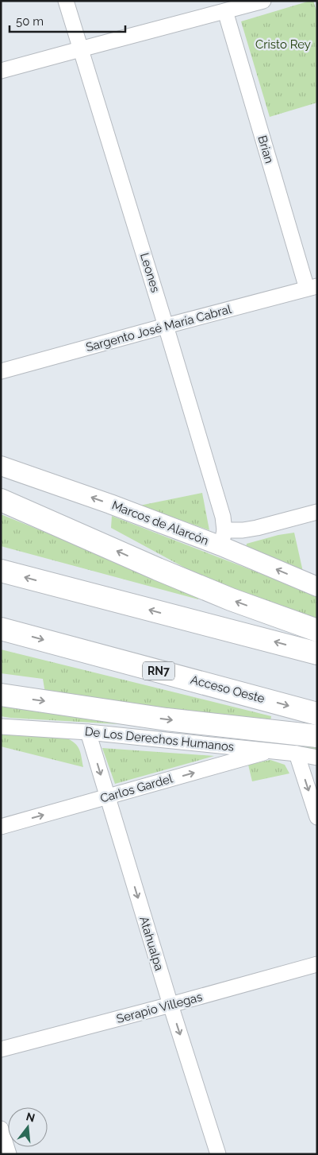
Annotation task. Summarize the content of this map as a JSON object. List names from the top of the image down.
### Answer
{
  "streets": {
    "highway": ["RN7", "Acceso Oeste"],
    "street": [
      "Brian",
      "Leones",
      "Sargento José María Cabral",
      "Marcos de Alarcón",
      "De Los Derechos Humanos",
      "Carlos Gardel",
      "Atahualpa",
      "Serapio Villegas"
    ]
  },
  "crossings": [
    ["Brian", "Sargento José María Cabral"],
    ["Leones", "Sargento José María Cabral"],
    ["Leones", "Marcos de Alarcón"],
    ["De Los Derechos Humanos", "Carlos Gardel"],
    ["De Los Derechos Humanos", "Atahualpa"],
    ["Carlos Gardel", "Atahualpa"],
    ["Atahualpa", "Serapio Villegas"]
  ],
  "one_way": ["Marcos de Alarcón", "Carlos Gardel", "Atahualpa"],
  "parks": ["Cristo Rey"],
  "scale_bar": "50 m",
  "north": "top"
}
